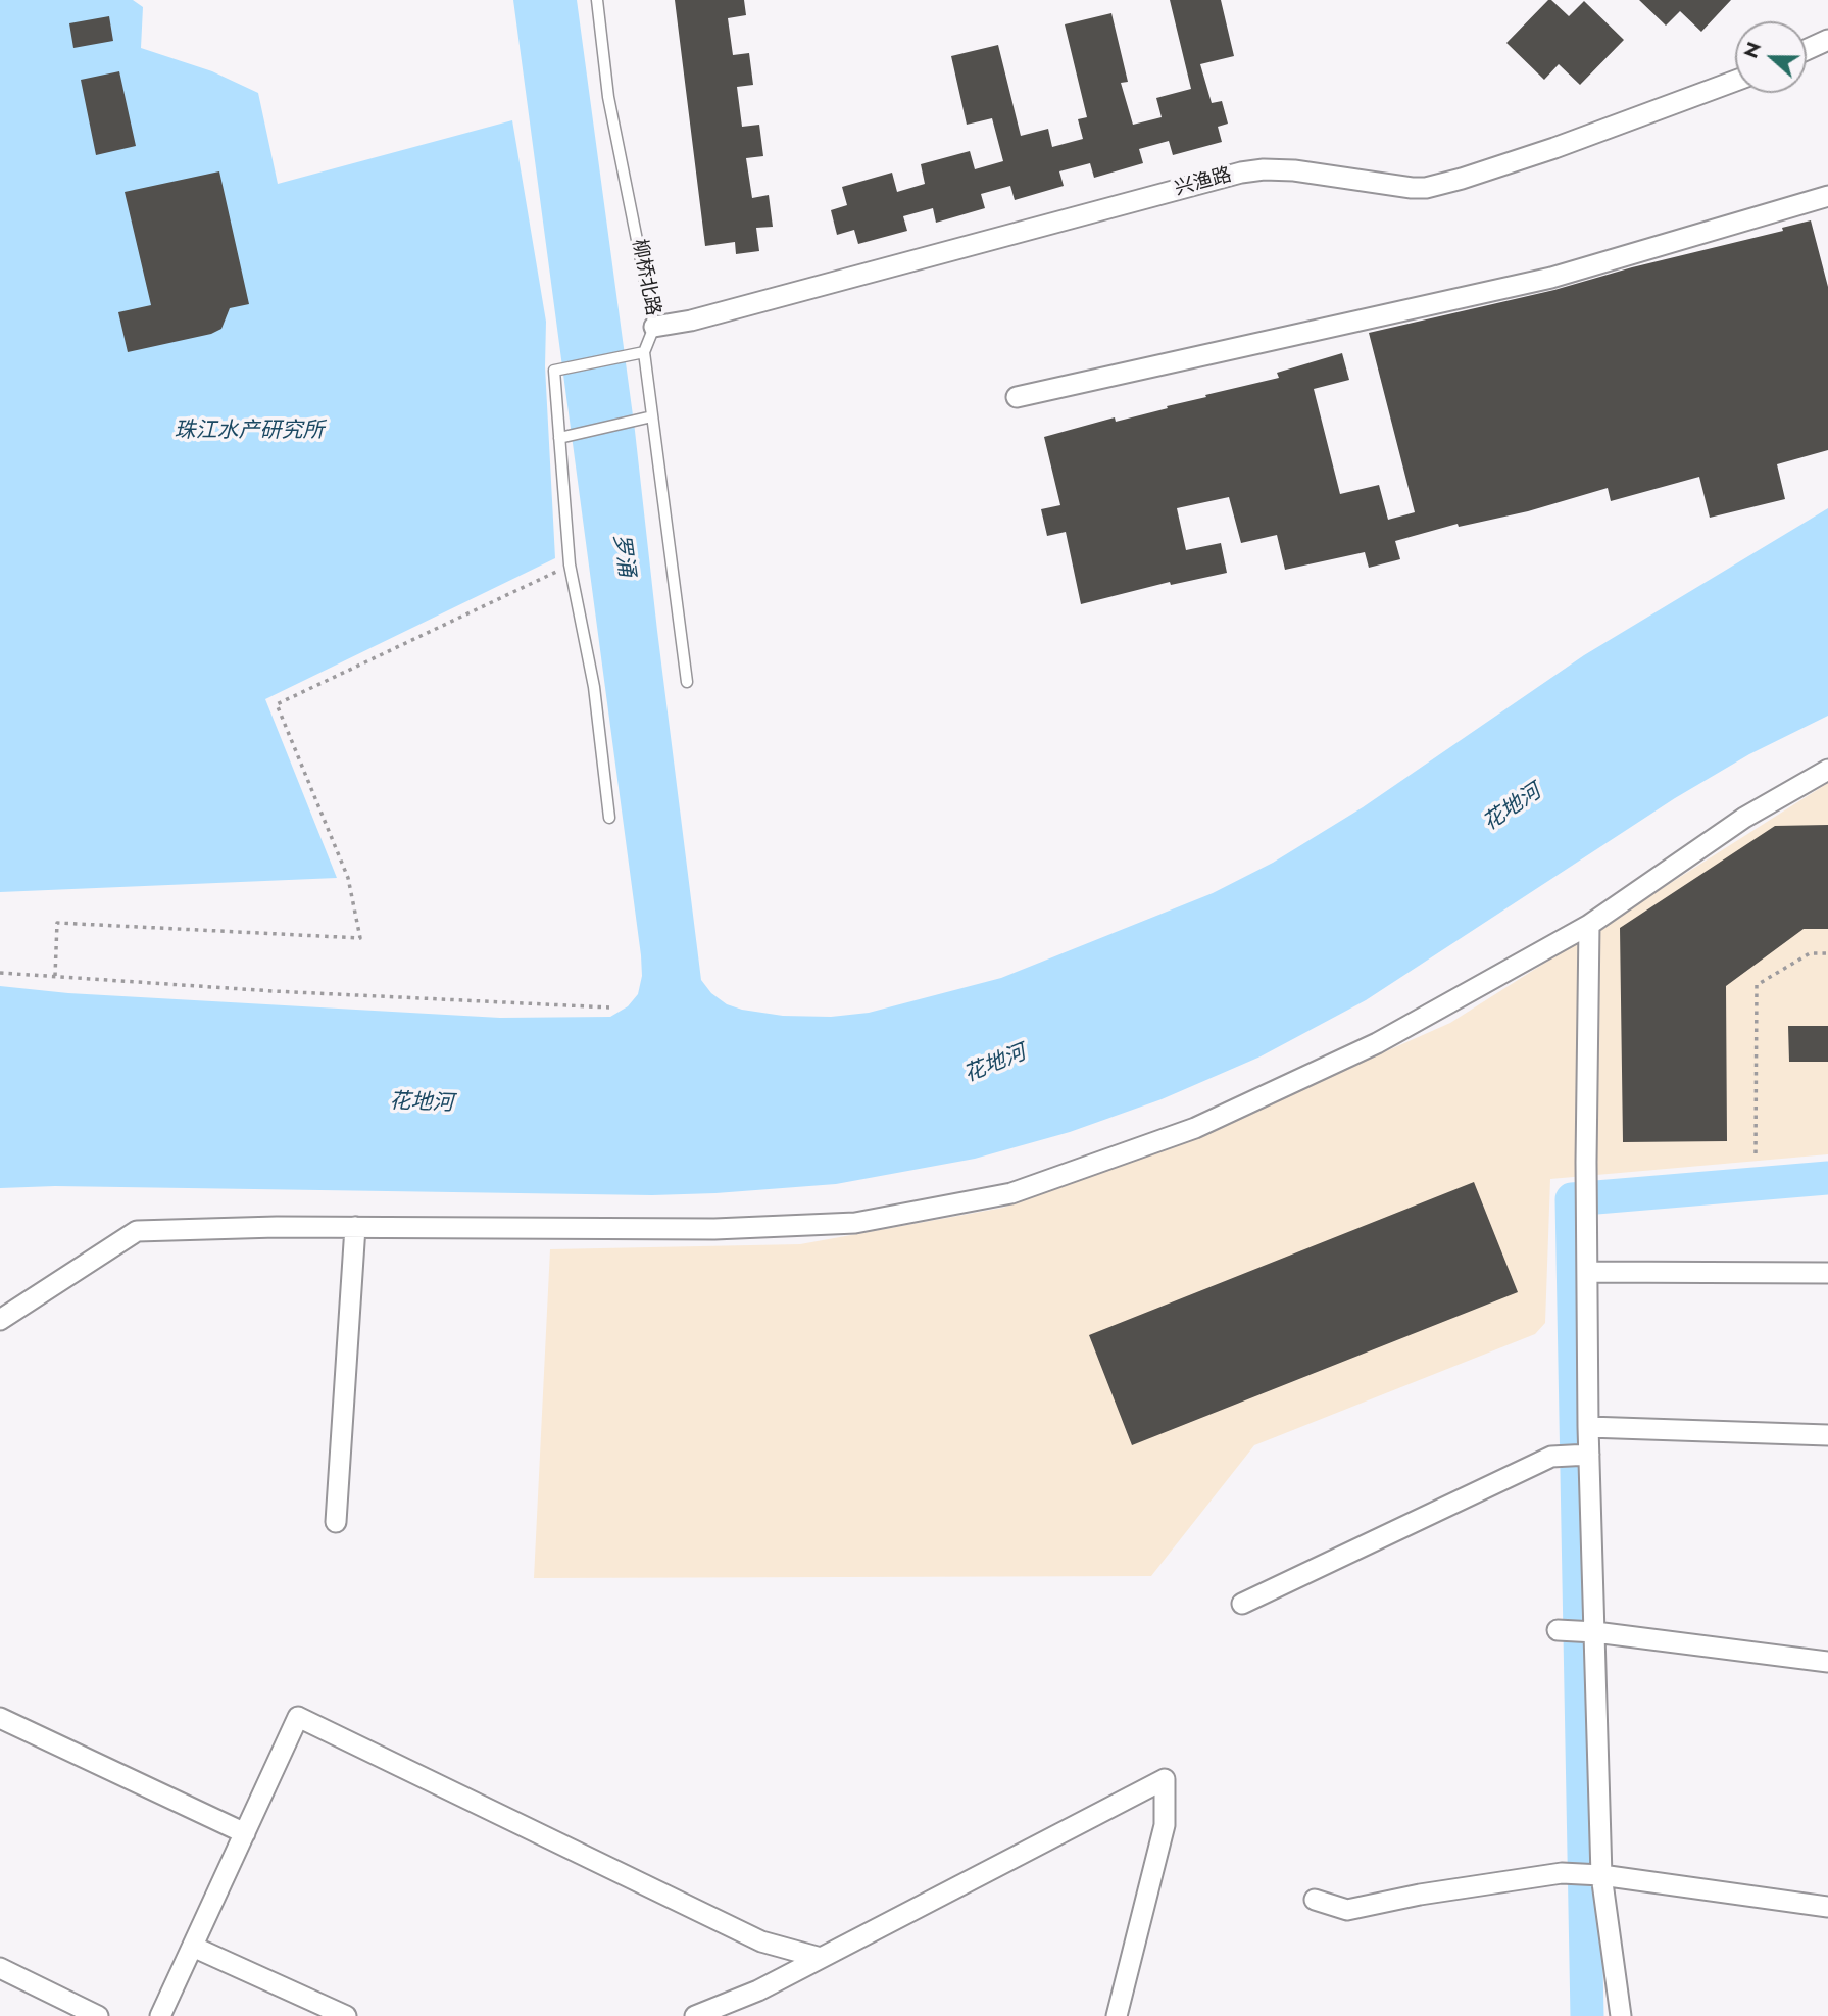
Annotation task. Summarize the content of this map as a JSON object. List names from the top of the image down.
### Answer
{
  "streets": {
    "street": ["兴渔路"],
    "lane": ["柳桥北路"]
  },
  "crossings": [
    ["兴渔路", "柳桥北路"]
  ],
  "water": ["珠江水产研究所", "罗涌", "花地河"],
  "north": "left"
}
